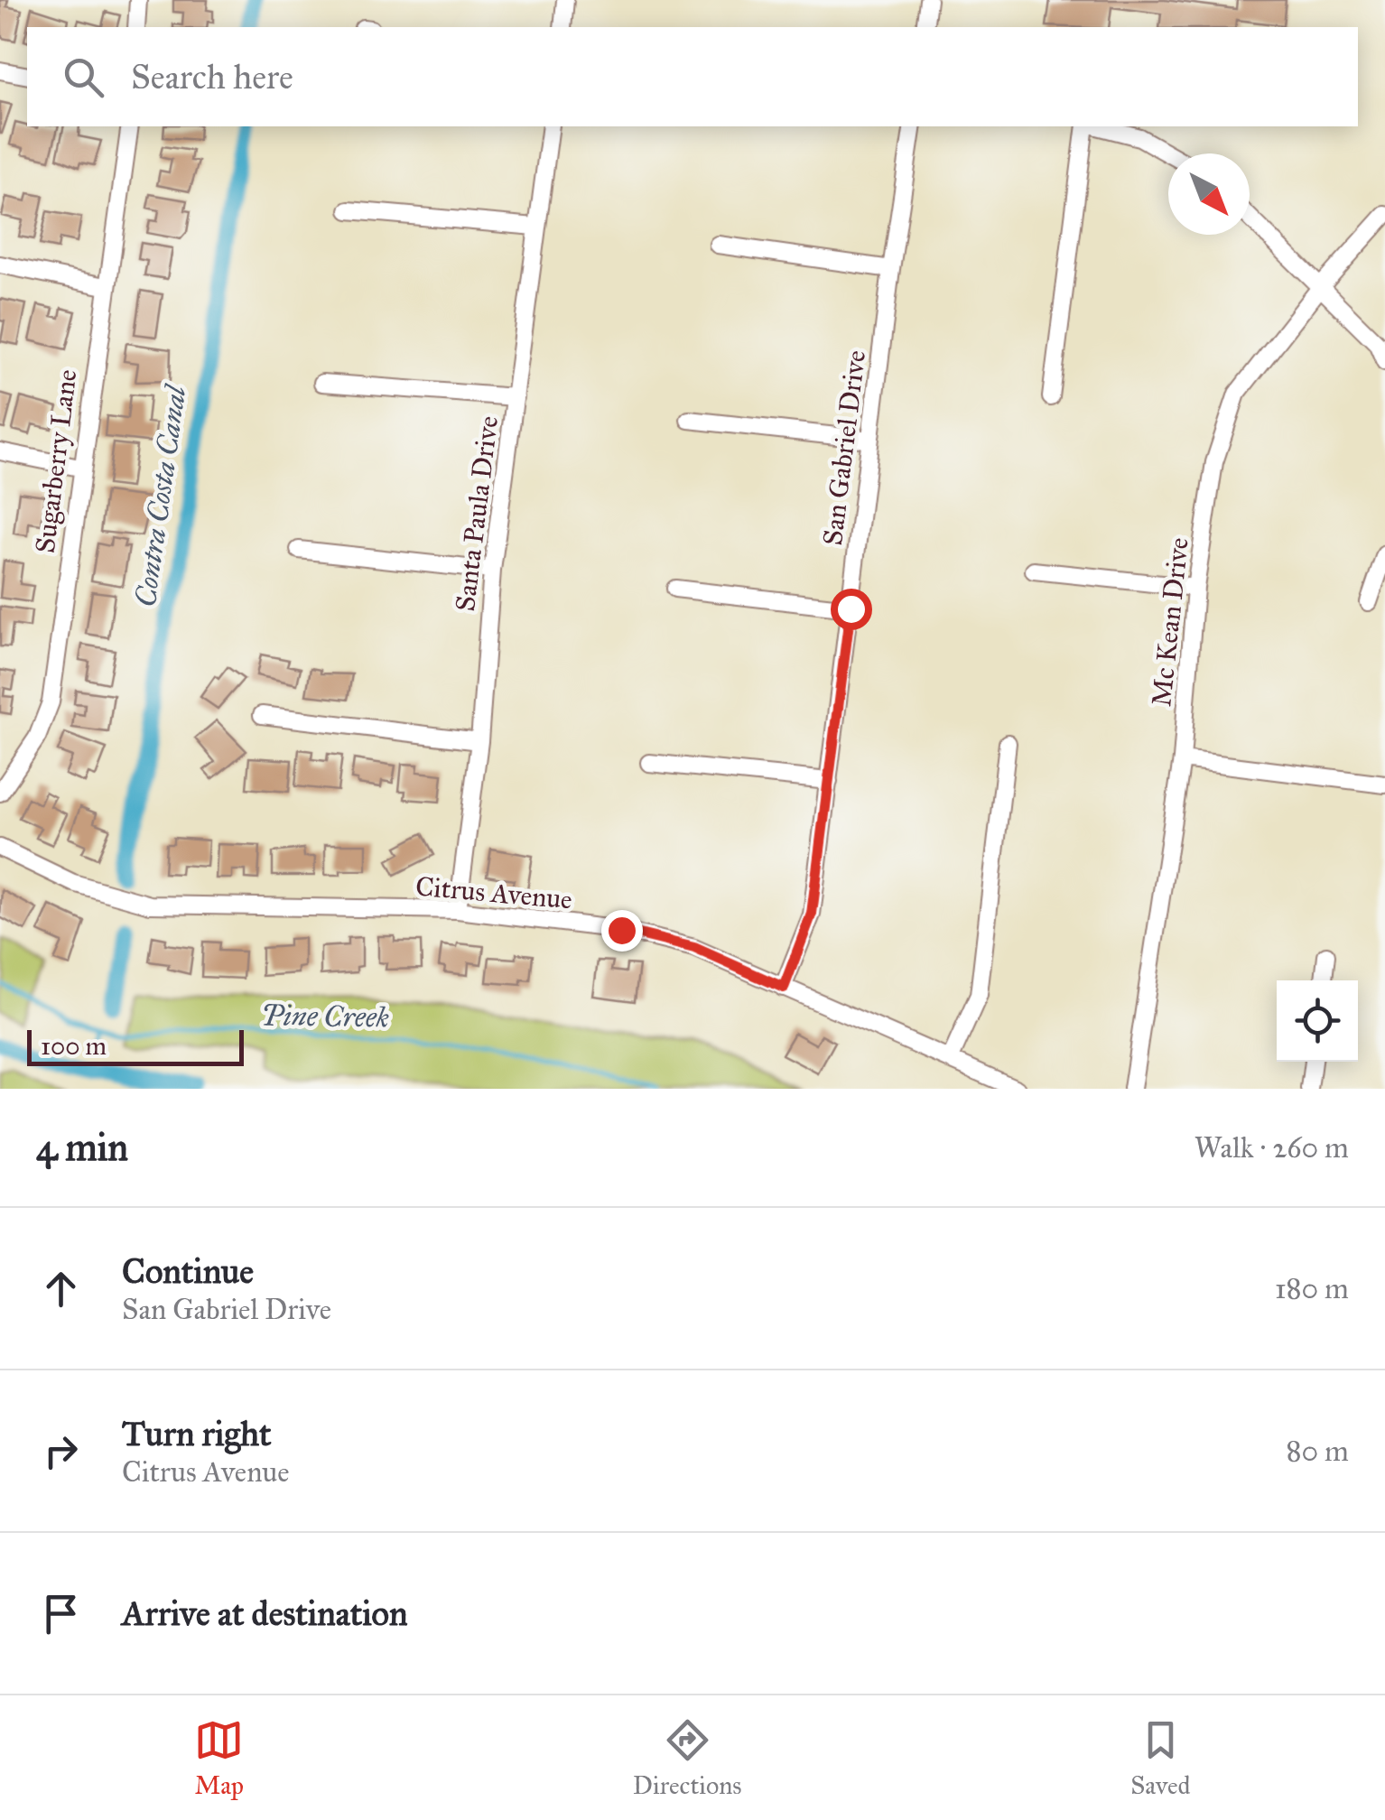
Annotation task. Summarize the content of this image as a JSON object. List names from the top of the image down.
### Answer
{
  "streets": {
    "street": [
      "San Gabriel Drive",
      "Sugarberry Lane",
      "Santa Paula Drive",
      "Mc Kean Drive",
      "Citrus Avenue"
    ]
  },
  "crossings": [
    ["San Gabriel Drive", "Citrus Avenue"],
    ["Santa Paula Drive", "Citrus Avenue"]
  ],
  "water": ["Contra Costa Canal", "Pine Creek"],
  "scale_bar": "100 m",
  "north": "bottom right",
  "page": {
    "search": "Search here",
    "scale": "100 m",
    "heading": ["4 min", "Walk · 260 m"],
    "list": [
      ["Continue", "San Gabriel Drive", "180 m"],
      ["Turn right", "Citrus Avenue", "80 m"],
      "Arrive at destination"
    ],
    "nav": ["Map", "Directions", "Saved"]
  }
}
